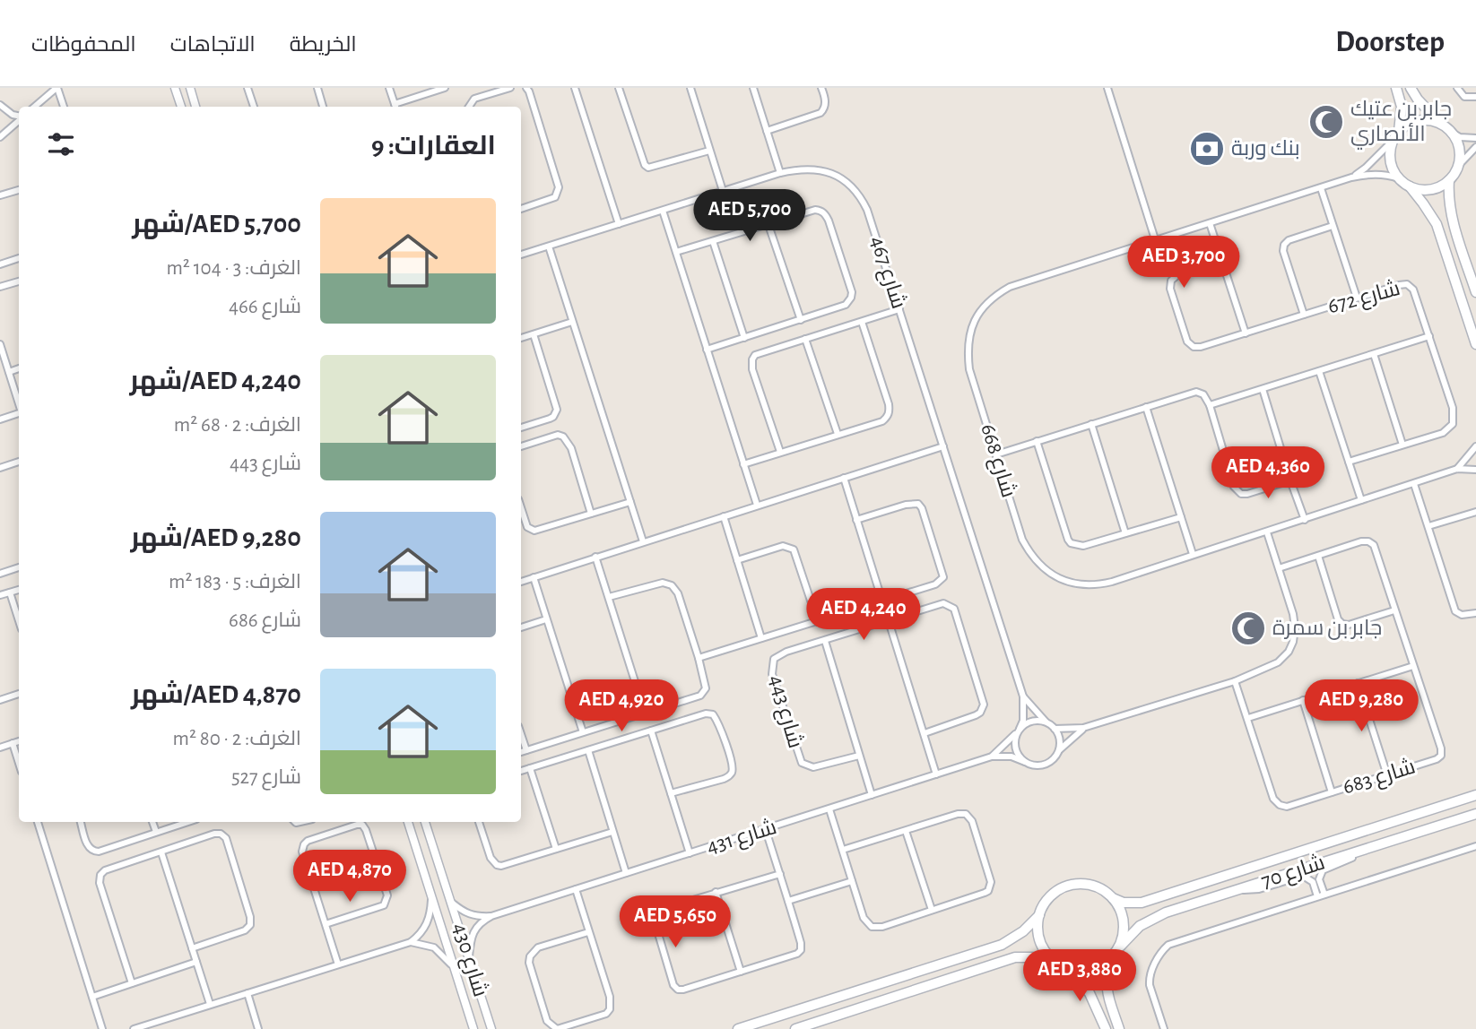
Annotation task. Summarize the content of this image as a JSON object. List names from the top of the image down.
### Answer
{
  "streets": {
    "main road": ["شارع 70"],
    "street": [
      "شارع 467",
      "شارع 672",
      "شارع 668",
      "شارع 443",
      "شارع 683",
      "شارع 431",
      "شارع 430"
    ]
  },
  "crossings": [
    ["شارع 467", "شارع 431"],
    ["شارع 431", "شارع 430"]
  ],
  "places": {
    "mosque": ["جابر بن عتيك الأنصاري", "جابر بن سمرة"],
    "bank": ["بنك وربة"]
  },
  "page": {
    "header": "Doorstep",
    "nav": ["الخريطة", "الاتجاهات", "المحفوظات"],
    "heading": "العقارات: 9",
    "list": [
      {
        "name": "AED 5,700/شهر",
        "note": "الغرف: 3 · 104 m² · شارع 466"
      },
      {
        "name": "AED 4,240/شهر",
        "note": "الغرف: 2 · 68 m² · شارع 443"
      },
      {
        "name": "AED 9,280/شهر",
        "note": "الغرف: 5 · 183 m² · شارع 686"
      },
      {
        "name": "AED 4,870/شهر",
        "note": "الغرف: 2 · 80 m² · شارع 527"
      }
    ],
    "price": [
      "AED 5,700",
      "AED 3,700",
      "AED 4,360",
      "AED 4,240",
      "AED 4,920",
      "AED 9,280",
      "AED 4,870",
      "AED 5,650",
      "AED 3,880"
    ]
  }
}
